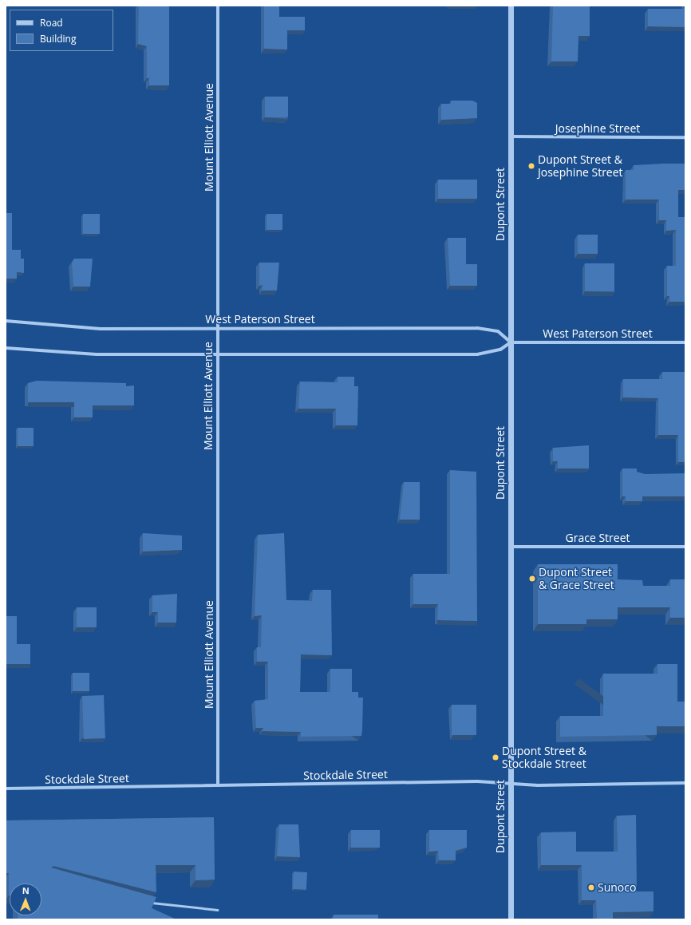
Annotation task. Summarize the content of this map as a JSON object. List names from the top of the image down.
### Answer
{
  "streets": {
    "street": [
      "Josephine Street",
      "Mount Elliott Avenue",
      "Dupont Street",
      "West Paterson Street",
      "Grace Street",
      "Stockdale Street"
    ]
  },
  "crossings": [
    ["Josephine Street", "Dupont Street"],
    ["Mount Elliott Avenue", "West Paterson Street"],
    ["Mount Elliott Avenue", "Stockdale Street"],
    ["Dupont Street", "West Paterson Street"],
    ["Dupont Street", "Grace Street"],
    ["Dupont Street", "Stockdale Street"]
  ],
  "places": [
    "Dupont Street & Josephine Street",
    "Dupont Street & Grace Street",
    "Dupont Street & Stockdale Street",
    "Sunoco"
  ],
  "legend": ["Road", "Building"],
  "north": "top"
}
